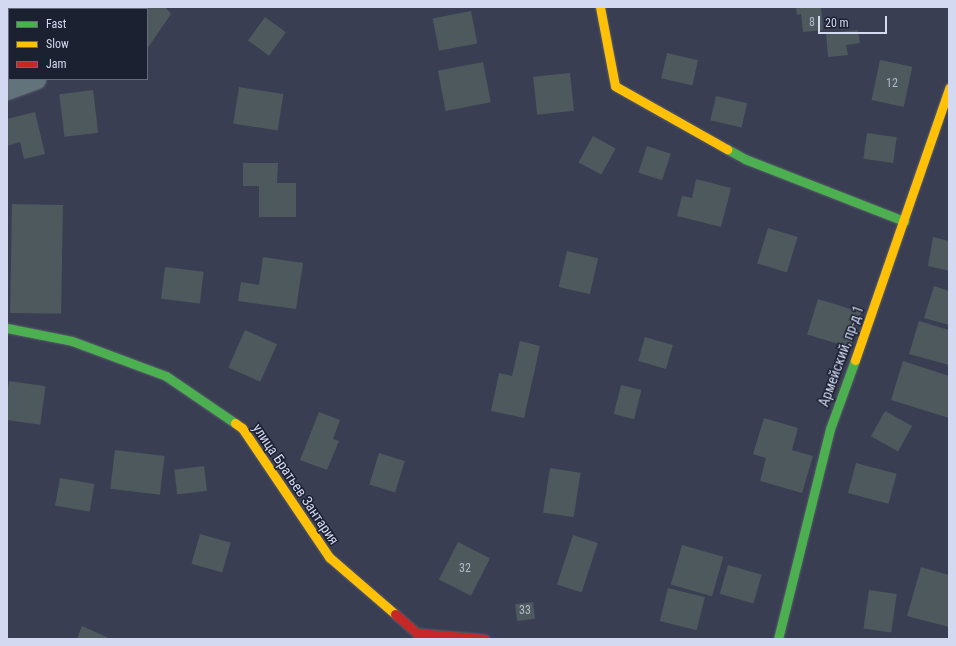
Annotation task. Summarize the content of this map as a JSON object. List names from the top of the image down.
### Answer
{
  "streets": {
    "street": ["Армейский, пр-д 1", "улица Братьев Зантария"]
  },
  "house_numbers": [
    "8",
    "12",
    "32",
    "33"
  ],
  "legend": ["Fast", "Slow", "Jam"],
  "scale_bar": "20 m"
}
